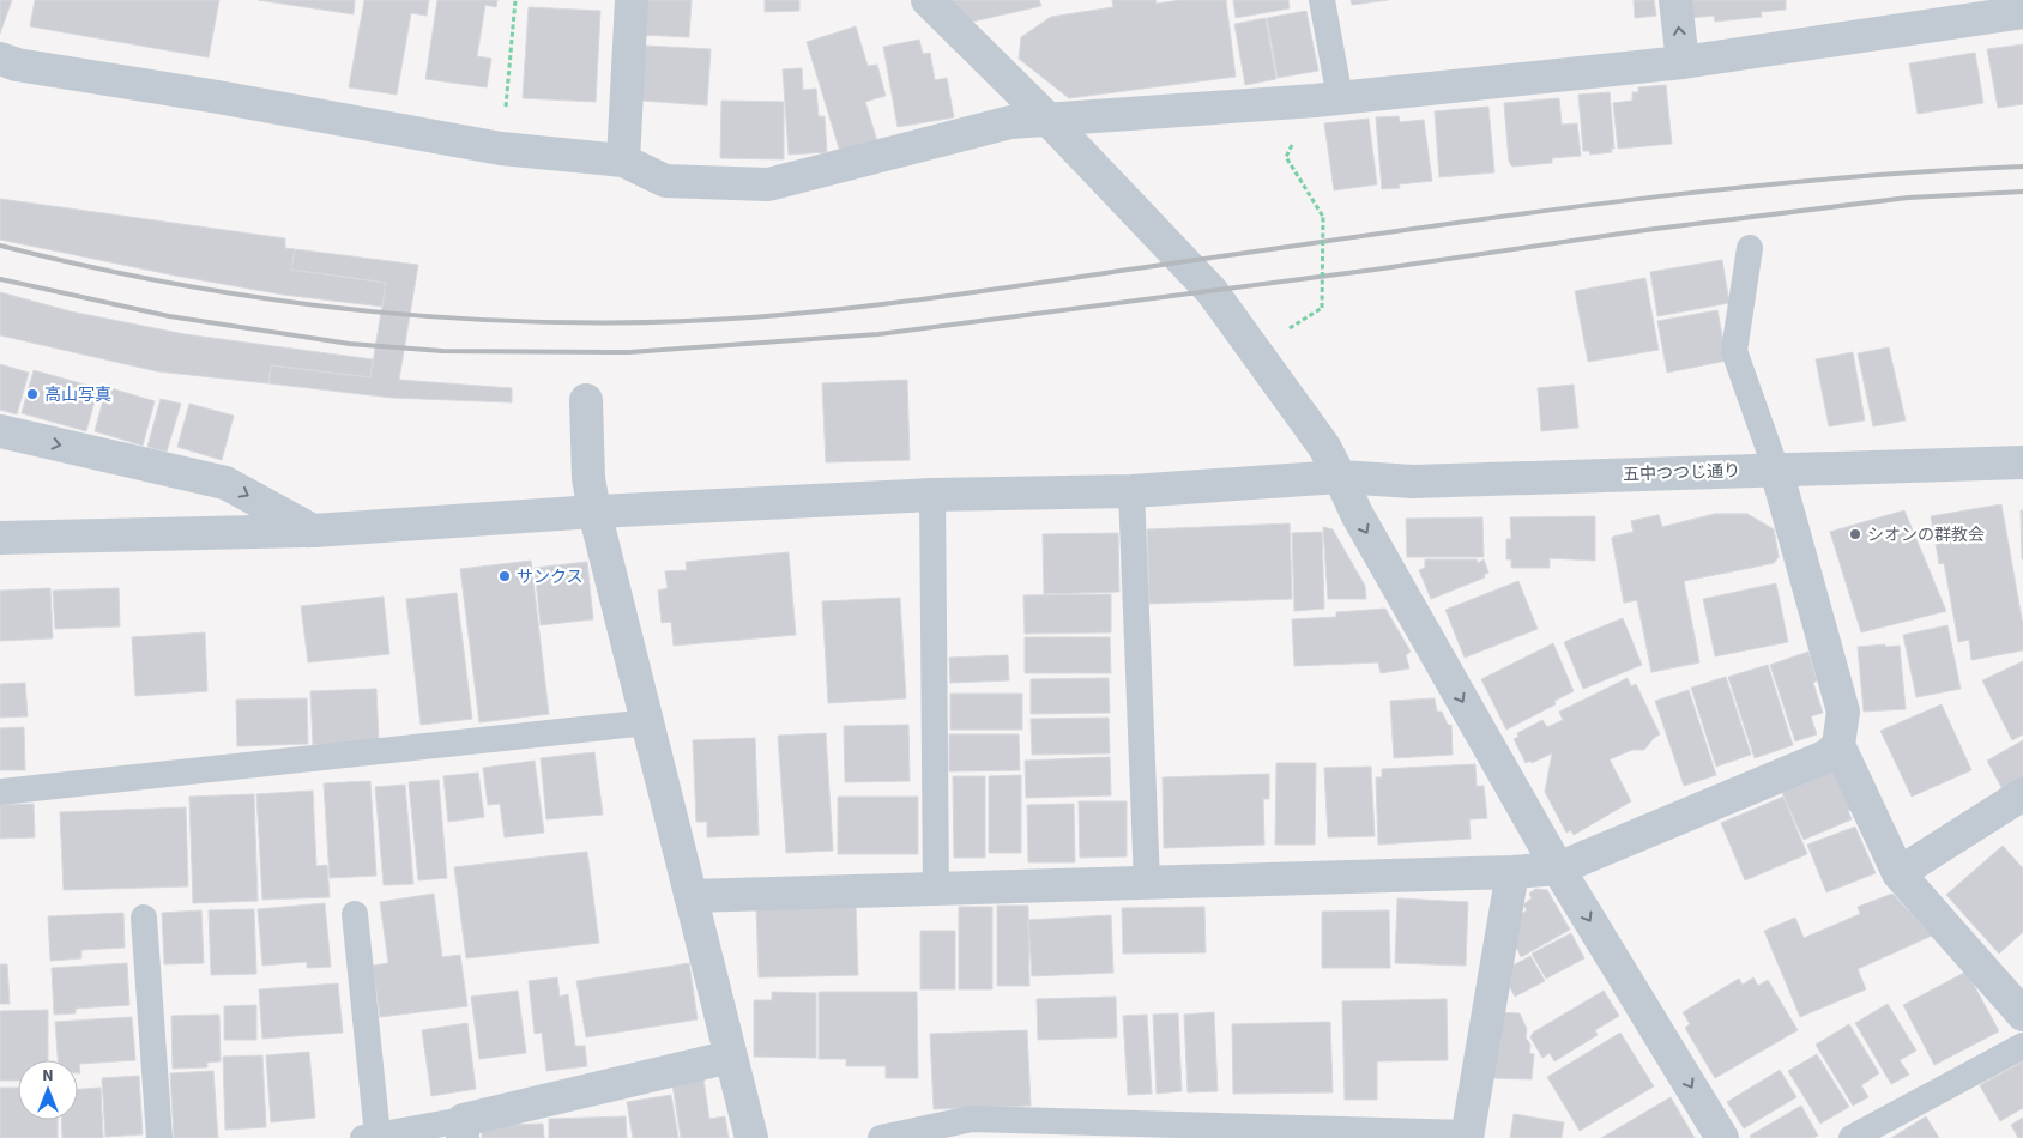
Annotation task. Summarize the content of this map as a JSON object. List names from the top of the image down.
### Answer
{
  "streets": {
    "street": ["五中つつじ通り"]
  },
  "places": ["高山写真", "シオンの群教会", "サンクス"],
  "north": "top"
}
